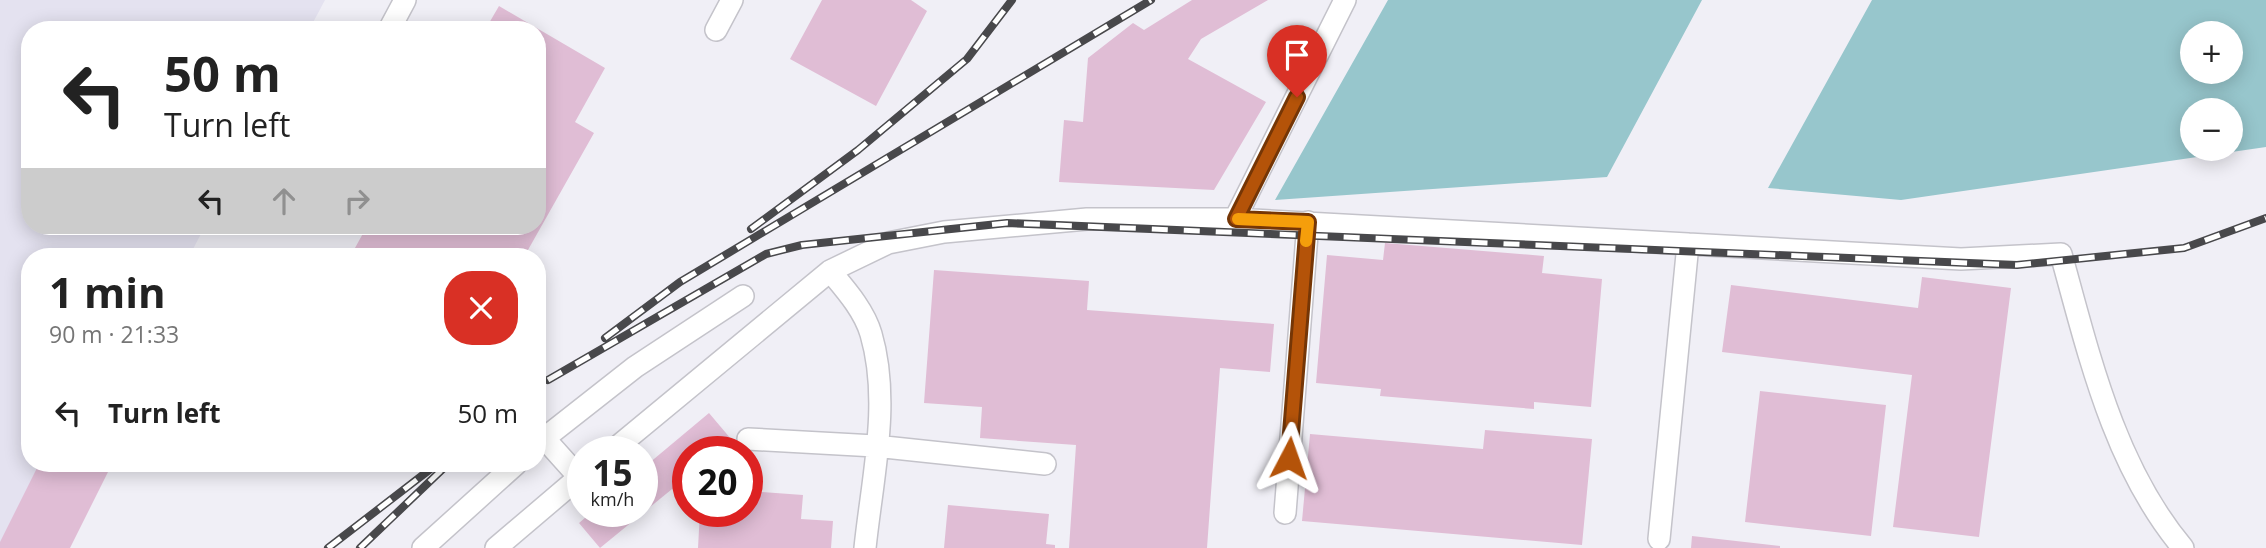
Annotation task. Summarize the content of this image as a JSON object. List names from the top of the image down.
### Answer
{
  "page": {
    "map_buttons": ["+", "−"],
    "turn": ["50 m", "Turn left"],
    "heading": ["1 min", "90 m · 21:33"],
    "list": [
      {
        "name": "Turn left",
        "value": "50 m"
      }
    ],
    "speed": "15 km/h",
    "limit": "20"
  }
}
